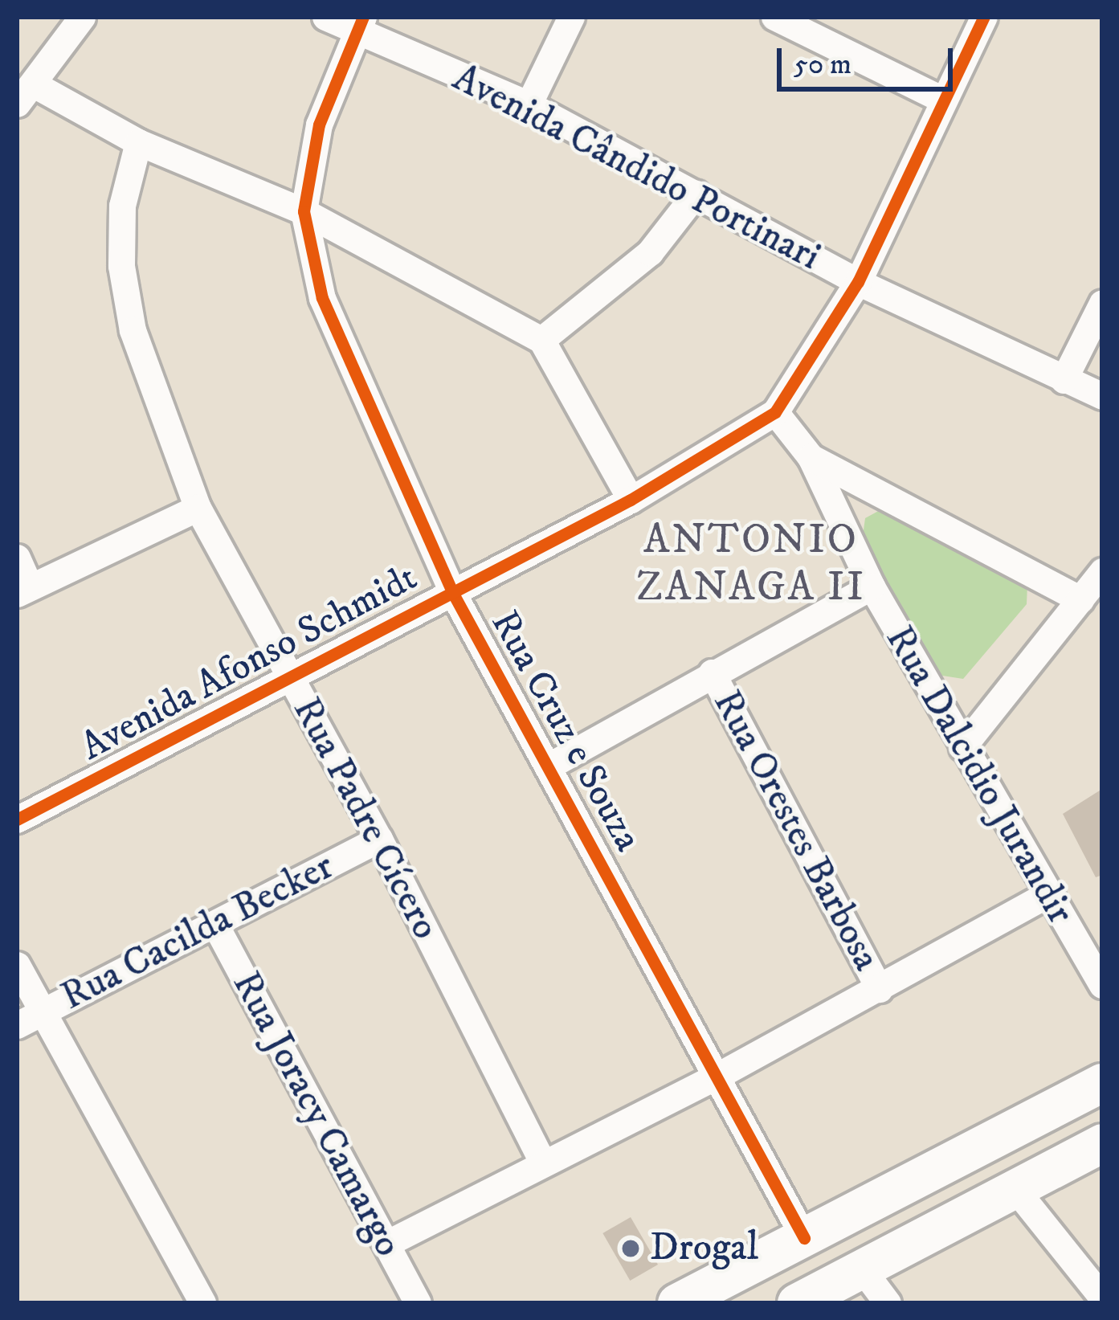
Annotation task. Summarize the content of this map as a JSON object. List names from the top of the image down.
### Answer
{
  "streets": {
    "street": [
      "Avenida Cândido Portinari",
      "Avenida Afonso Schmidt",
      "Rua Cruz e Souza",
      "Rua Dalcidio Jurandir",
      "Rua Padre Cícero",
      "Rua Orestes Barbosa",
      "Rua Cacilda Becker",
      "Rua Joracy Camargo"
    ]
  },
  "crossings": [
    ["Avenida Cândido Portinari", "Avenida Afonso Schmidt"],
    ["Avenida Cândido Portinari", "Rua Cruz e Souza"],
    ["Avenida Afonso Schmidt", "Rua Cruz e Souza"],
    ["Avenida Afonso Schmidt", "Rua Dalcidio Jurandir"],
    ["Avenida Afonso Schmidt", "Rua Padre Cícero"],
    ["Rua Padre Cícero", "Rua Cacilda Becker"],
    ["Rua Cacilda Becker", "Rua Joracy Camargo"]
  ],
  "districts": ["ANTONIO ZANAGA II"],
  "places": ["Drogal"],
  "scale_bar": "50 m"
}
